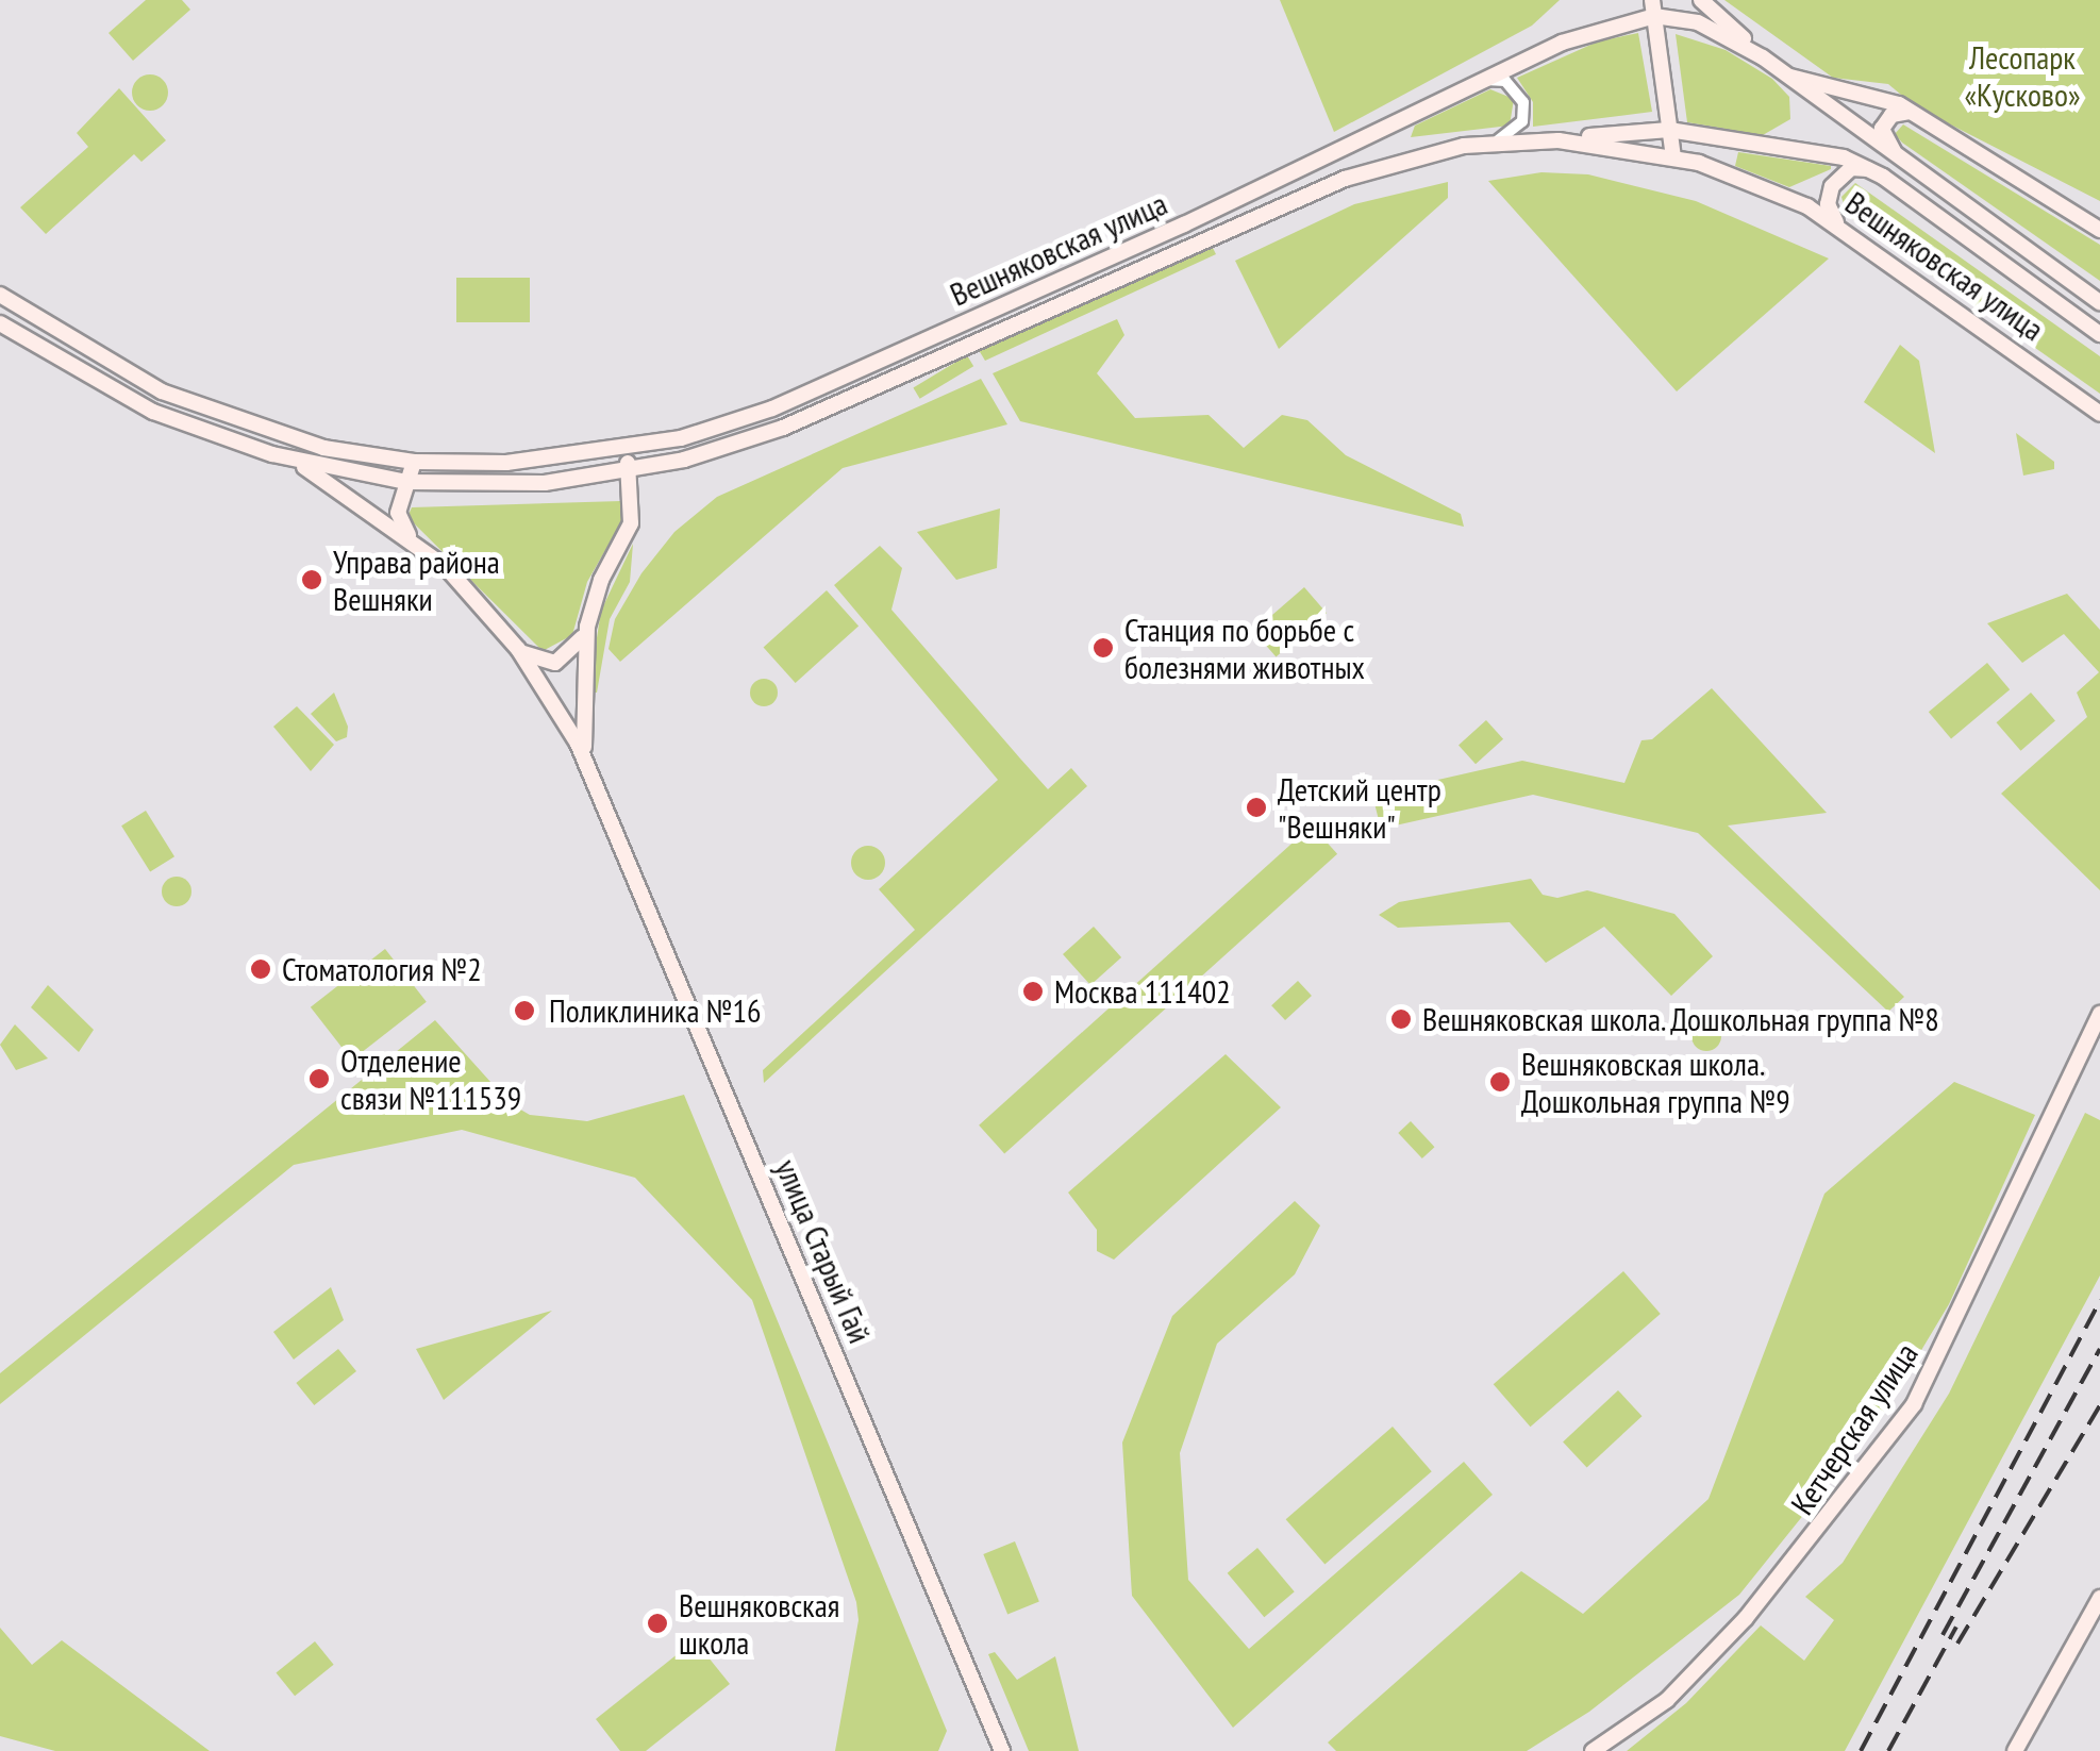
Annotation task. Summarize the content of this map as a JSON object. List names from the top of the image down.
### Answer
{
  "streets": {
    "main road": ["Вешняковская улица", "улица Старый Гай", "Кетчерская улица"]
  },
  "crossings": [
    ["Вешняковская улица", "улица Старый Гай"]
  ],
  "parks": ["Лесопарк «Кусково»"],
  "places": [
    "Управа района Вешняки",
    "Станция по борьбе с болезнями животных",
    "Детский центр \"Вешняки\"",
    "Стоматология №2",
    "Москва 111402",
    "Поликлиника №16",
    "Вешняковская школа. Дошкольная группа №8",
    "Отделение связи №111539",
    "Вешняковская школа. Дошкольная группа №9",
    "Вешняковская школа"
  ]
}
